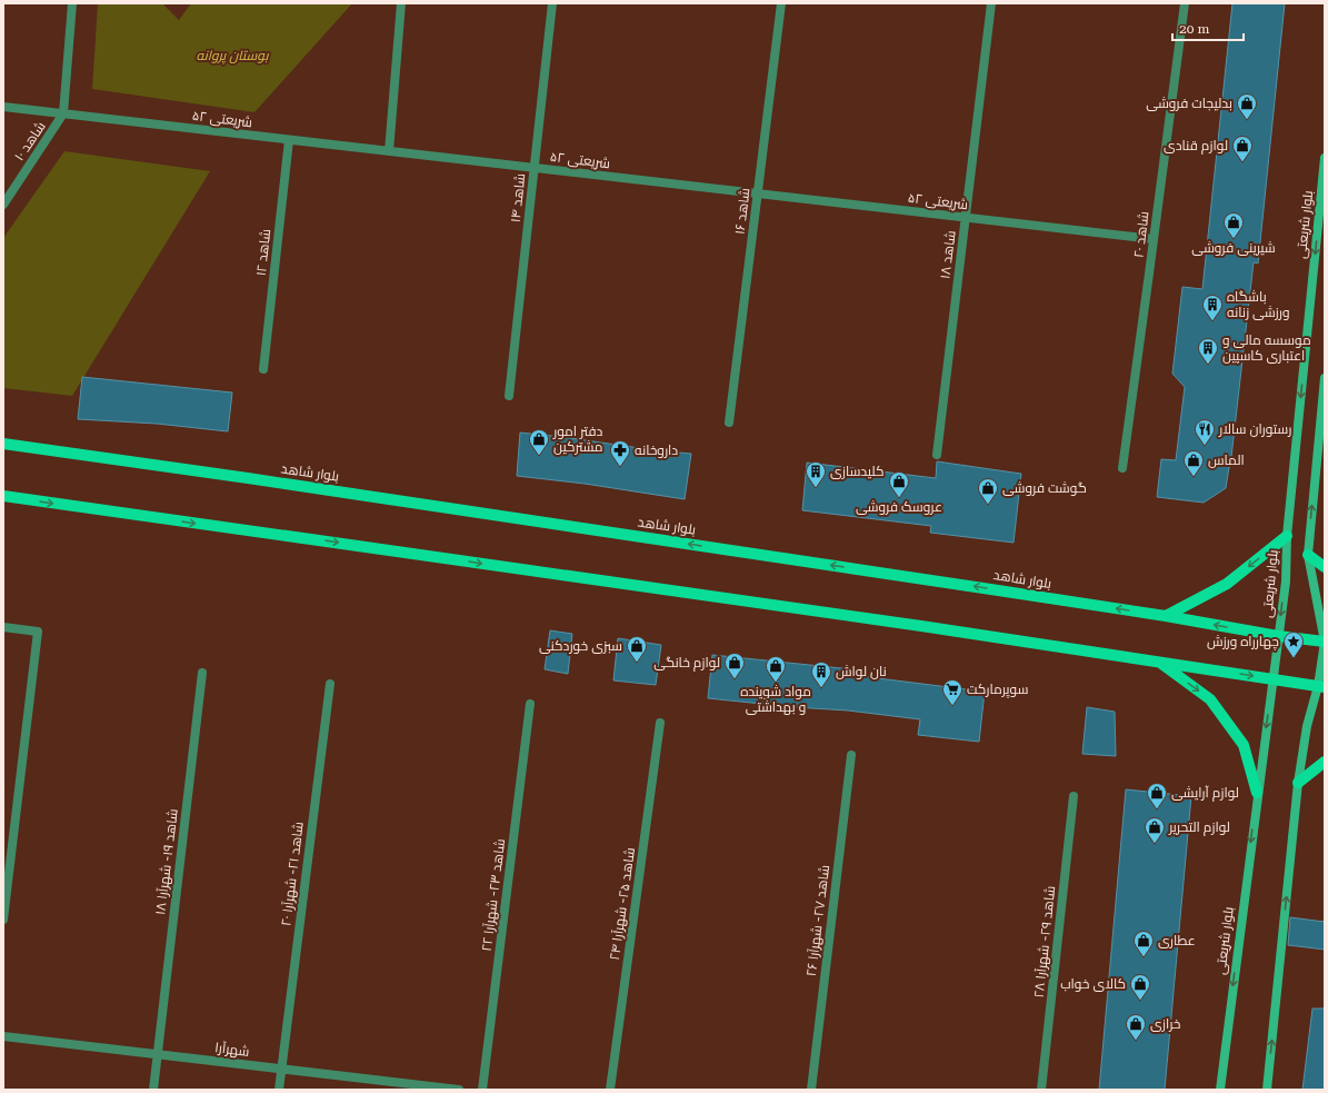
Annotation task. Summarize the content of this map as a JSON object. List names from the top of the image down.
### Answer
{
  "streets": {
    "main road": ["بلوار شریعتی", "بلوار شاهد"],
    "street": [
      "شریعتی ۵۲",
      "شاهد ۱۰",
      "شاهد ۱۴",
      "شاهد ۱۶",
      "شاهد ۲۰",
      "شاهد ۱۲",
      "شاهد ۱۸",
      "شاهد ۱۹- شهرآرا ۱۸",
      "شاهد ۲۱- شهرآرا ۲۰",
      "شاهد ۲۳- شهرآرا ۲۲",
      "شاهد ۲۵- شهرآرا ۲۴",
      "شاهد ۲۷- شهرآرا ۲۶",
      "شاهد ۲۹- شهرآرا ۲۸",
      "شهرآرا"
    ]
  },
  "crossings": [
    ["شریعتی ۵۲", "شاهد ۱۰"],
    ["شریعتی ۵۲", "شاهد ۱۴"],
    ["شریعتی ۵۲", "شاهد ۱۶"],
    ["شریعتی ۵۲", "شاهد ۲۰"],
    ["شریعتی ۵۲", "شاهد ۱۲"],
    ["شریعتی ۵۲", "شاهد ۱۸"],
    ["بلوار شریعتی", "بلوار شاهد"],
    ["شاهد ۱۹- شهرآرا ۱۸", "شهرآرا"],
    ["شاهد ۲۱- شهرآرا ۲۰", "شهرآرا"]
  ],
  "parks": ["بوستان پروانه"],
  "places": {
    "shop": [
      "بدلیجات فروشی",
      "لوازم قنادی",
      "شیرینی فروشی",
      "دفتر امور مشترکین",
      "الماس",
      "عروسک فروشی",
      "گوشت فروشی",
      "سبزی خوردکنی",
      "لوازم خانگی",
      "مواد شوینده و بهداشتی",
      "لوازم آرایشی",
      "لوازم التحریر",
      "عطاری",
      "کالای خواب",
      "خرازی"
    ],
    "building": [
      "باشگاه ورزشی زنانه",
      "موسسه مالی و اعتباری کاسپین",
      "کلیدسازی",
      "نان لواش"
    ],
    "restaurant": ["رستوران سالار"],
    "pharmacy": ["داروخانه"],
    "place": ["چهارراه ورزش"],
    "supermarket": ["سوپرمارکت"]
  },
  "scale_bar": "20 m"
}
